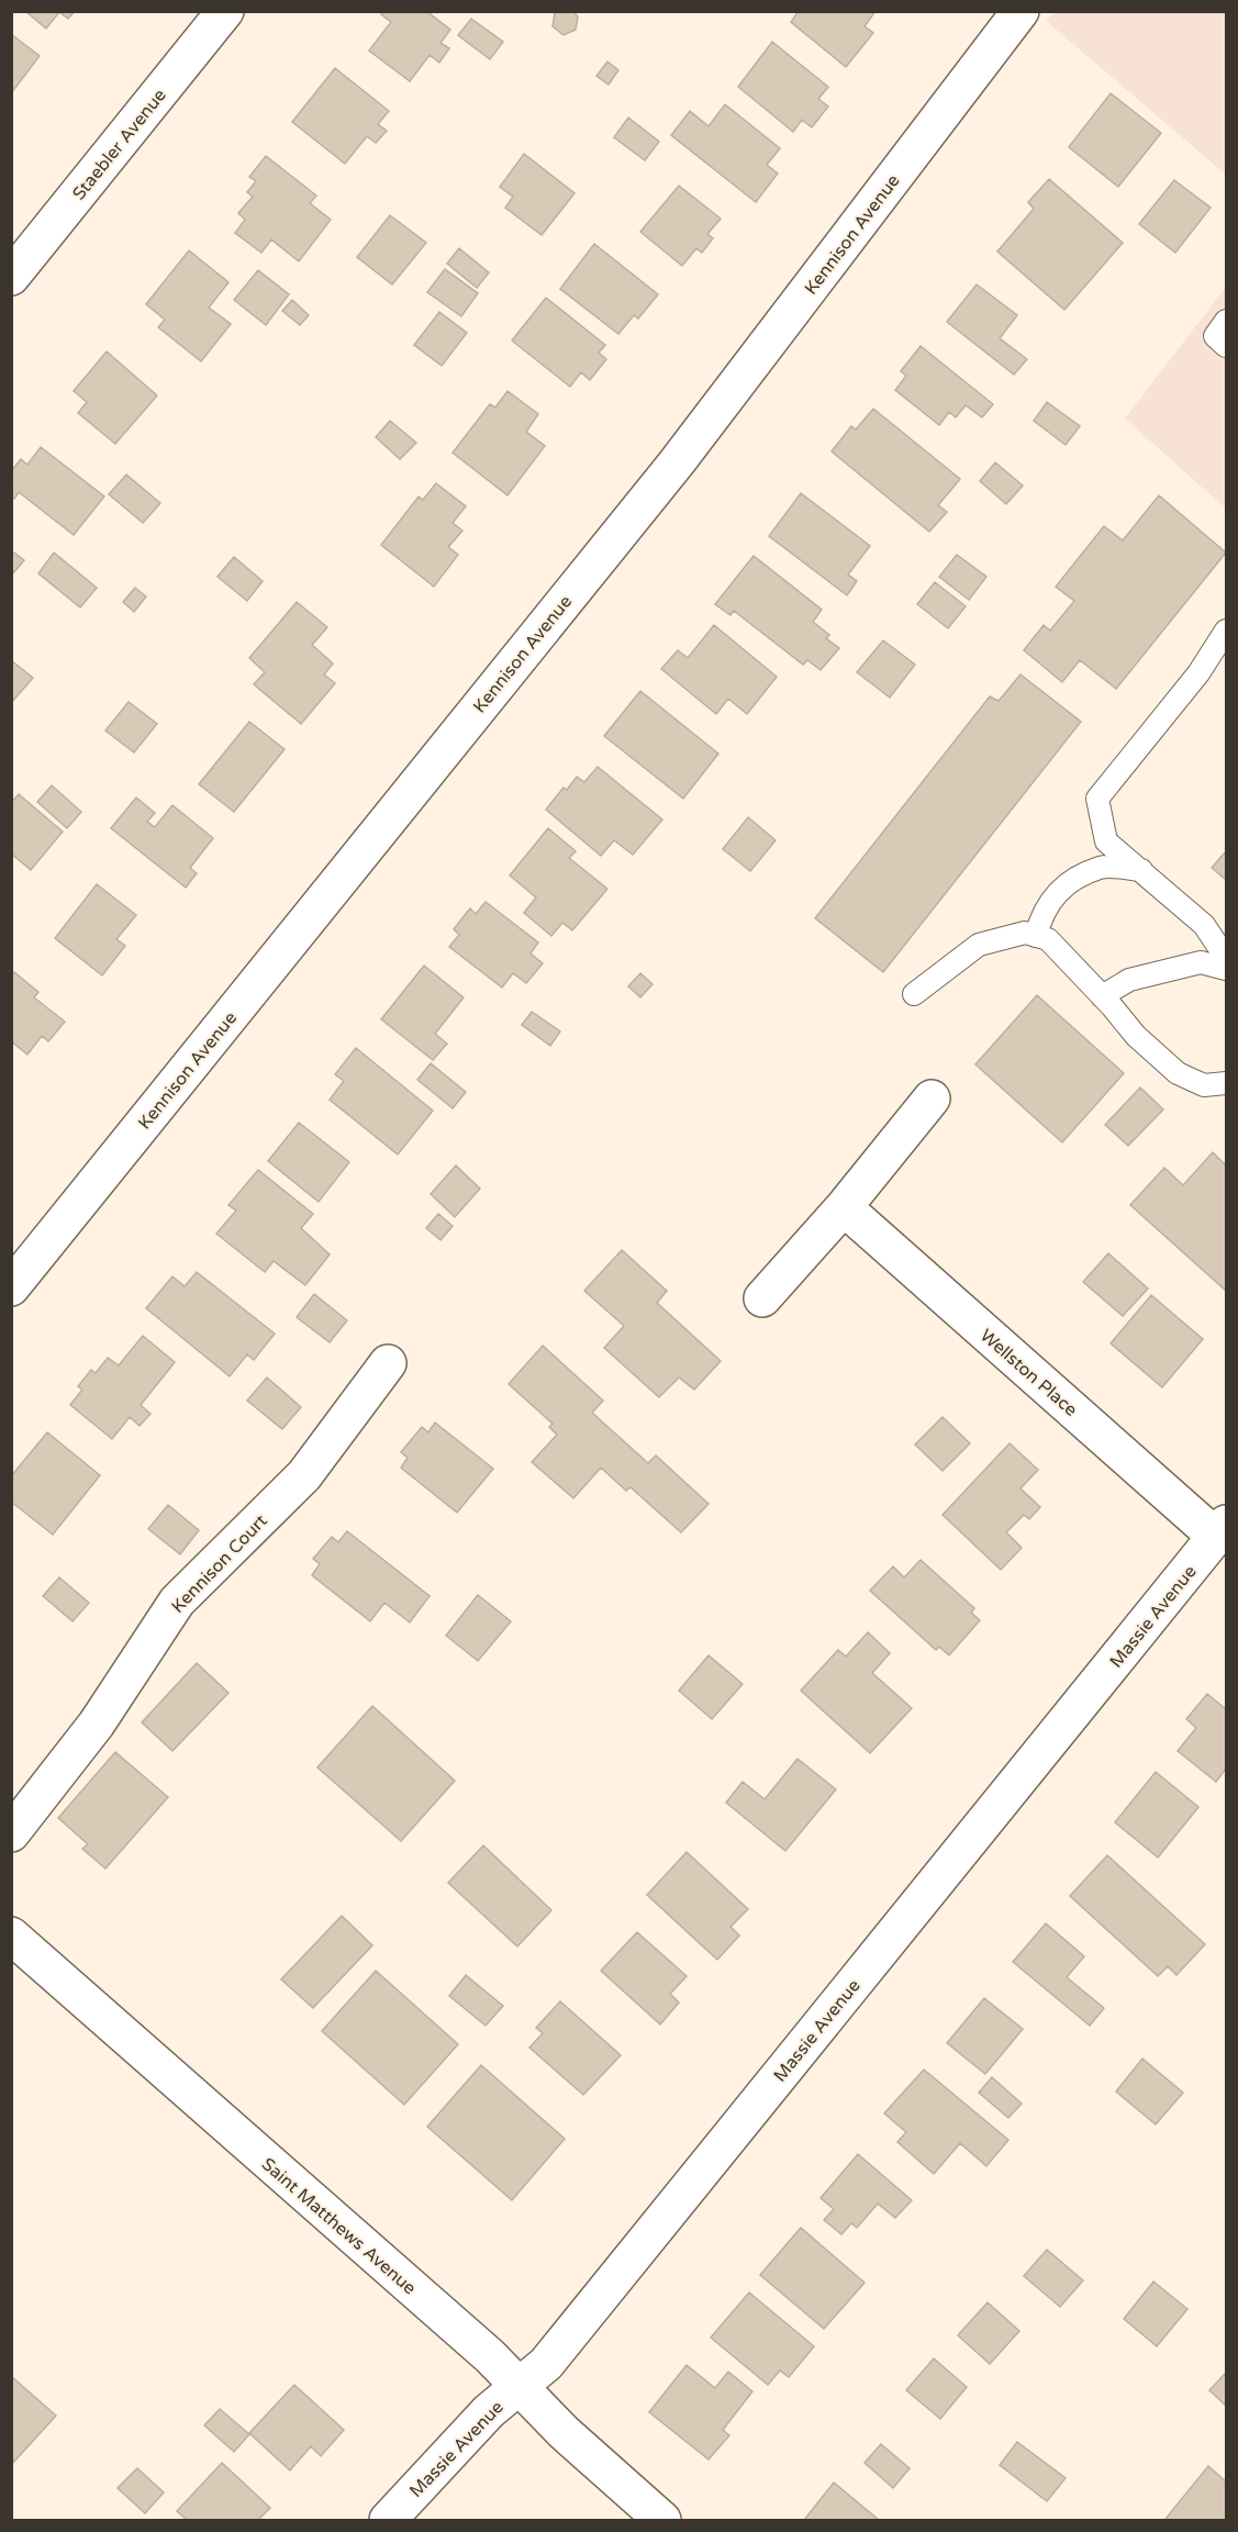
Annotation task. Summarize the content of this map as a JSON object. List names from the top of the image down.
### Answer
{
  "streets": {
    "street": [
      "Staebler Avenue",
      "Kennison Avenue",
      "Wellston Place",
      "Kennison Court",
      "Massie Avenue",
      "Saint Matthews Avenue"
    ]
  },
  "crossings": [
    ["Wellston Place", "Massie Avenue"],
    ["Massie Avenue", "Saint Matthews Avenue"]
  ]
}
